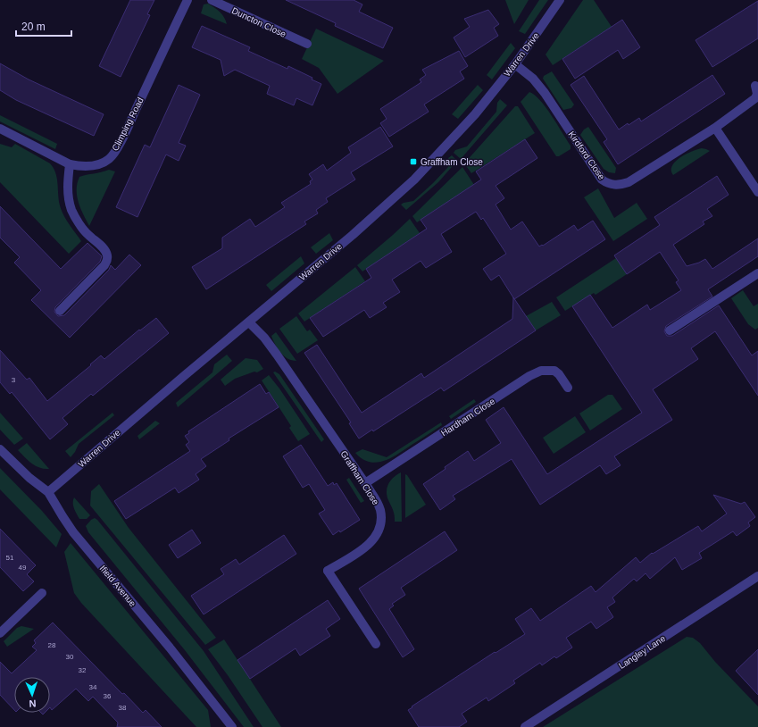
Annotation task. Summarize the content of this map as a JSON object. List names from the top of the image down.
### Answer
{
  "streets": {
    "street": [
      "Duncton Close",
      "Warren Drive",
      "Climping Road",
      "Kirdford Close",
      "Hardham Close",
      "Graffham Close",
      "Ifield Avenue",
      "Langley Lane"
    ]
  },
  "crossings": [
    ["Warren Drive", "Kirdford Close"],
    ["Warren Drive", "Graffham Close"],
    ["Warren Drive", "Ifield Avenue"],
    ["Hardham Close", "Graffham Close"]
  ],
  "places": {
    "transit": ["Graffham Close"]
  },
  "house_numbers": [
    "3",
    "51",
    "49",
    "28",
    "30",
    "32",
    "34",
    "36",
    "38"
  ],
  "scale_bar": "20 m",
  "north": "bottom"
}
